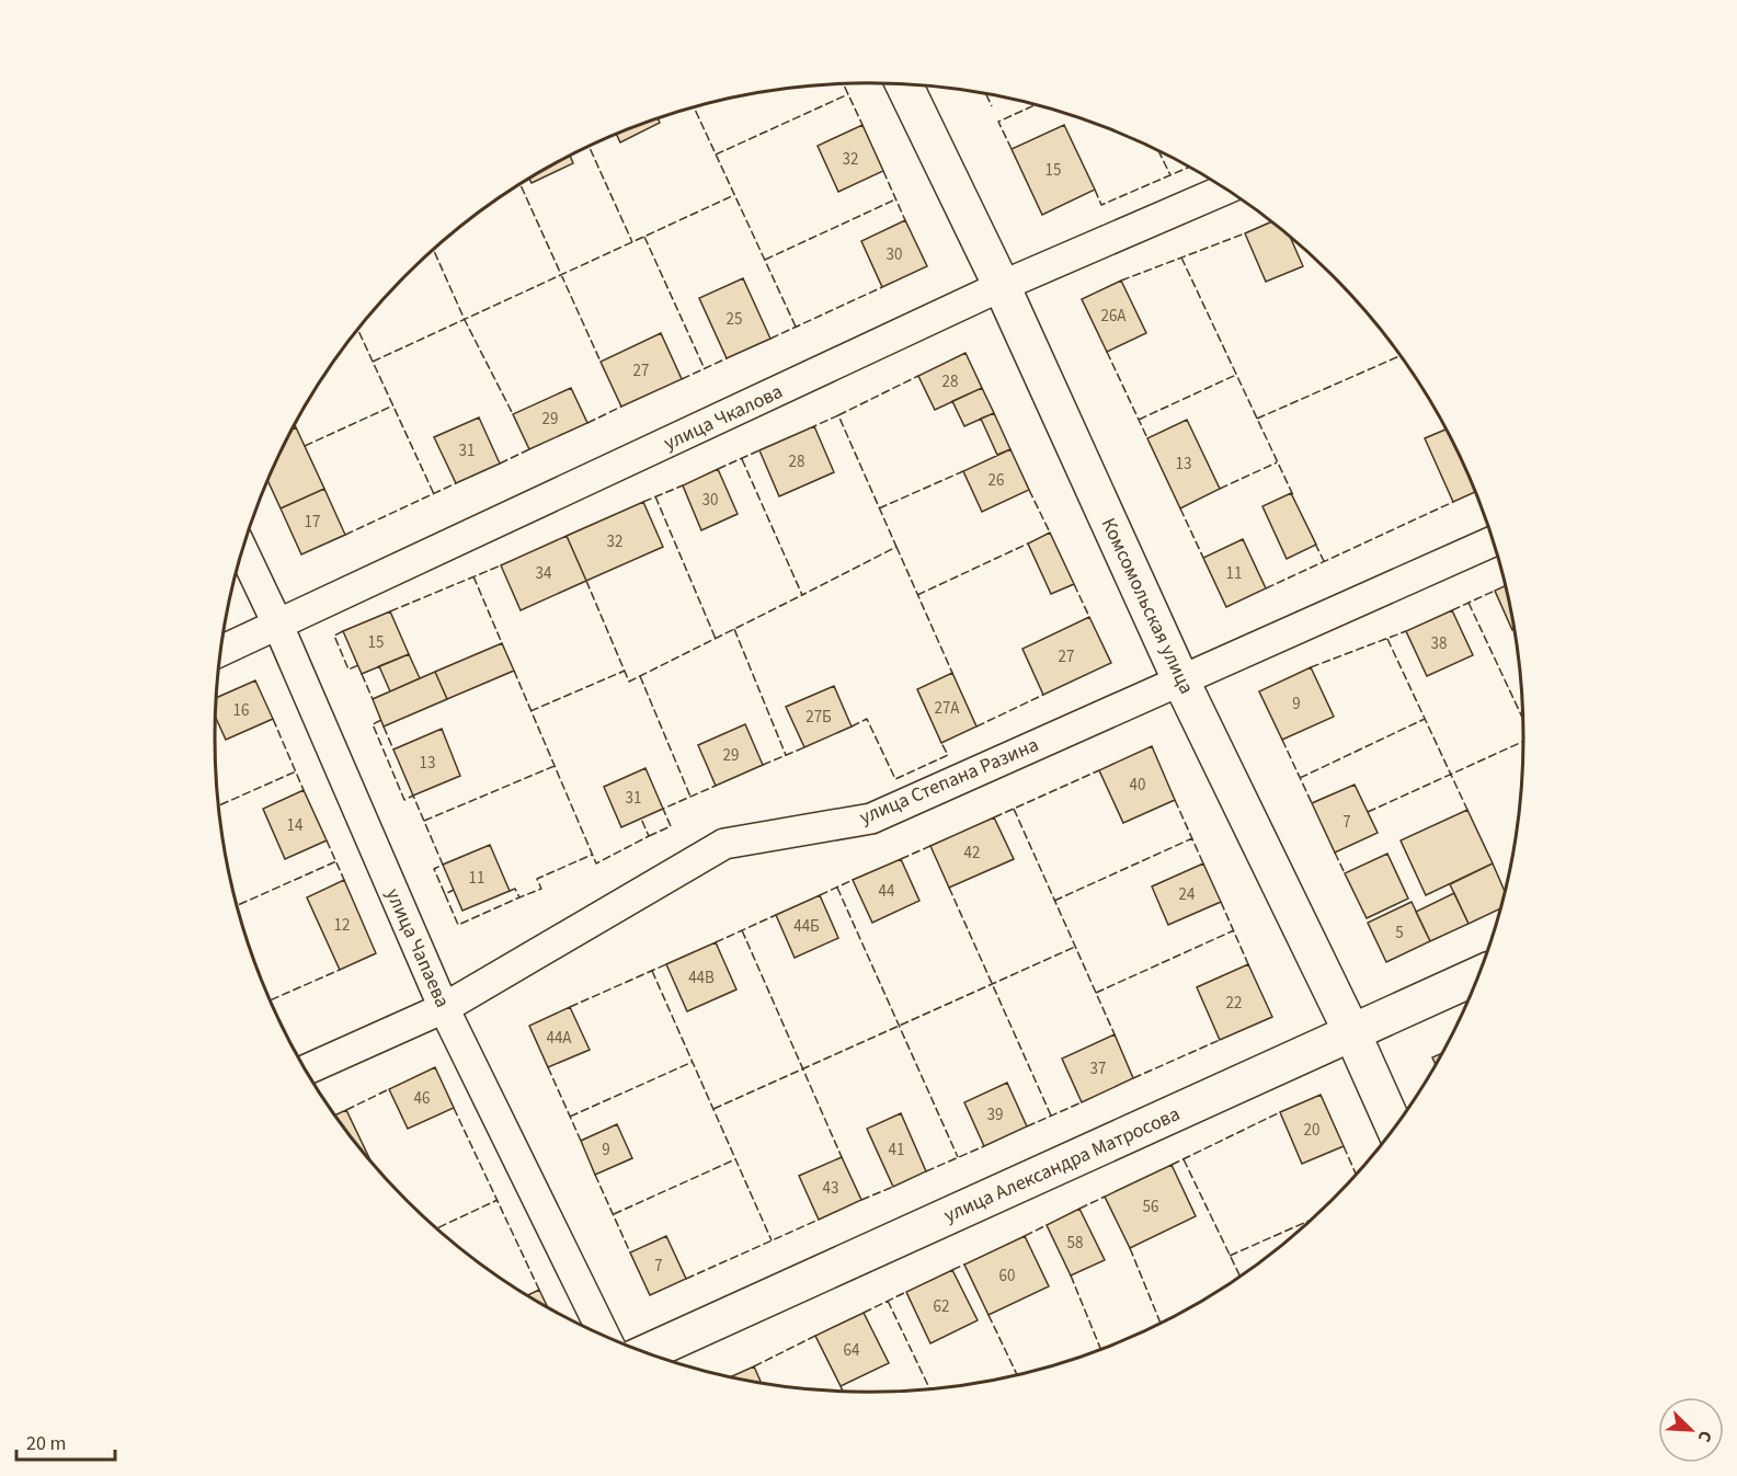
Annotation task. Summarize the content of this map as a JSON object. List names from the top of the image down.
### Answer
{
  "streets": {
    "street": [
      "улица Чкалова",
      "Комсомольская улица",
      "улица Степана Разина",
      "улица Чапаева",
      "улица Александра Матросова"
    ]
  },
  "crossings": [
    ["улица Чкалова", "Комсомольская улица"],
    ["улица Чкалова", "улица Чапаева"],
    ["Комсомольская улица", "улица Степана Разина"],
    ["Комсомольская улица", "улица Александра Матросова"],
    ["улица Степана Разина", "улица Чапаева"]
  ],
  "house_numbers": [
    "32",
    "15",
    "30",
    "26А",
    "25",
    "27",
    "28",
    "29",
    "31",
    "28",
    "13",
    "26",
    "30",
    "17",
    "32",
    "34",
    "11",
    "15",
    "38",
    "27",
    "9",
    "27А",
    "16",
    "27Б",
    "29",
    "13",
    "40",
    "31",
    "7",
    "14",
    "42",
    "11",
    "44",
    "24",
    "12",
    "44Б",
    "5",
    "44В",
    "22",
    "44А",
    "37",
    "46",
    "39",
    "20",
    "9",
    "41",
    "43",
    "56",
    "58",
    "7",
    "60",
    "62",
    "64"
  ],
  "scale_bar": "20 m",
  "north": "bottom right"
}
